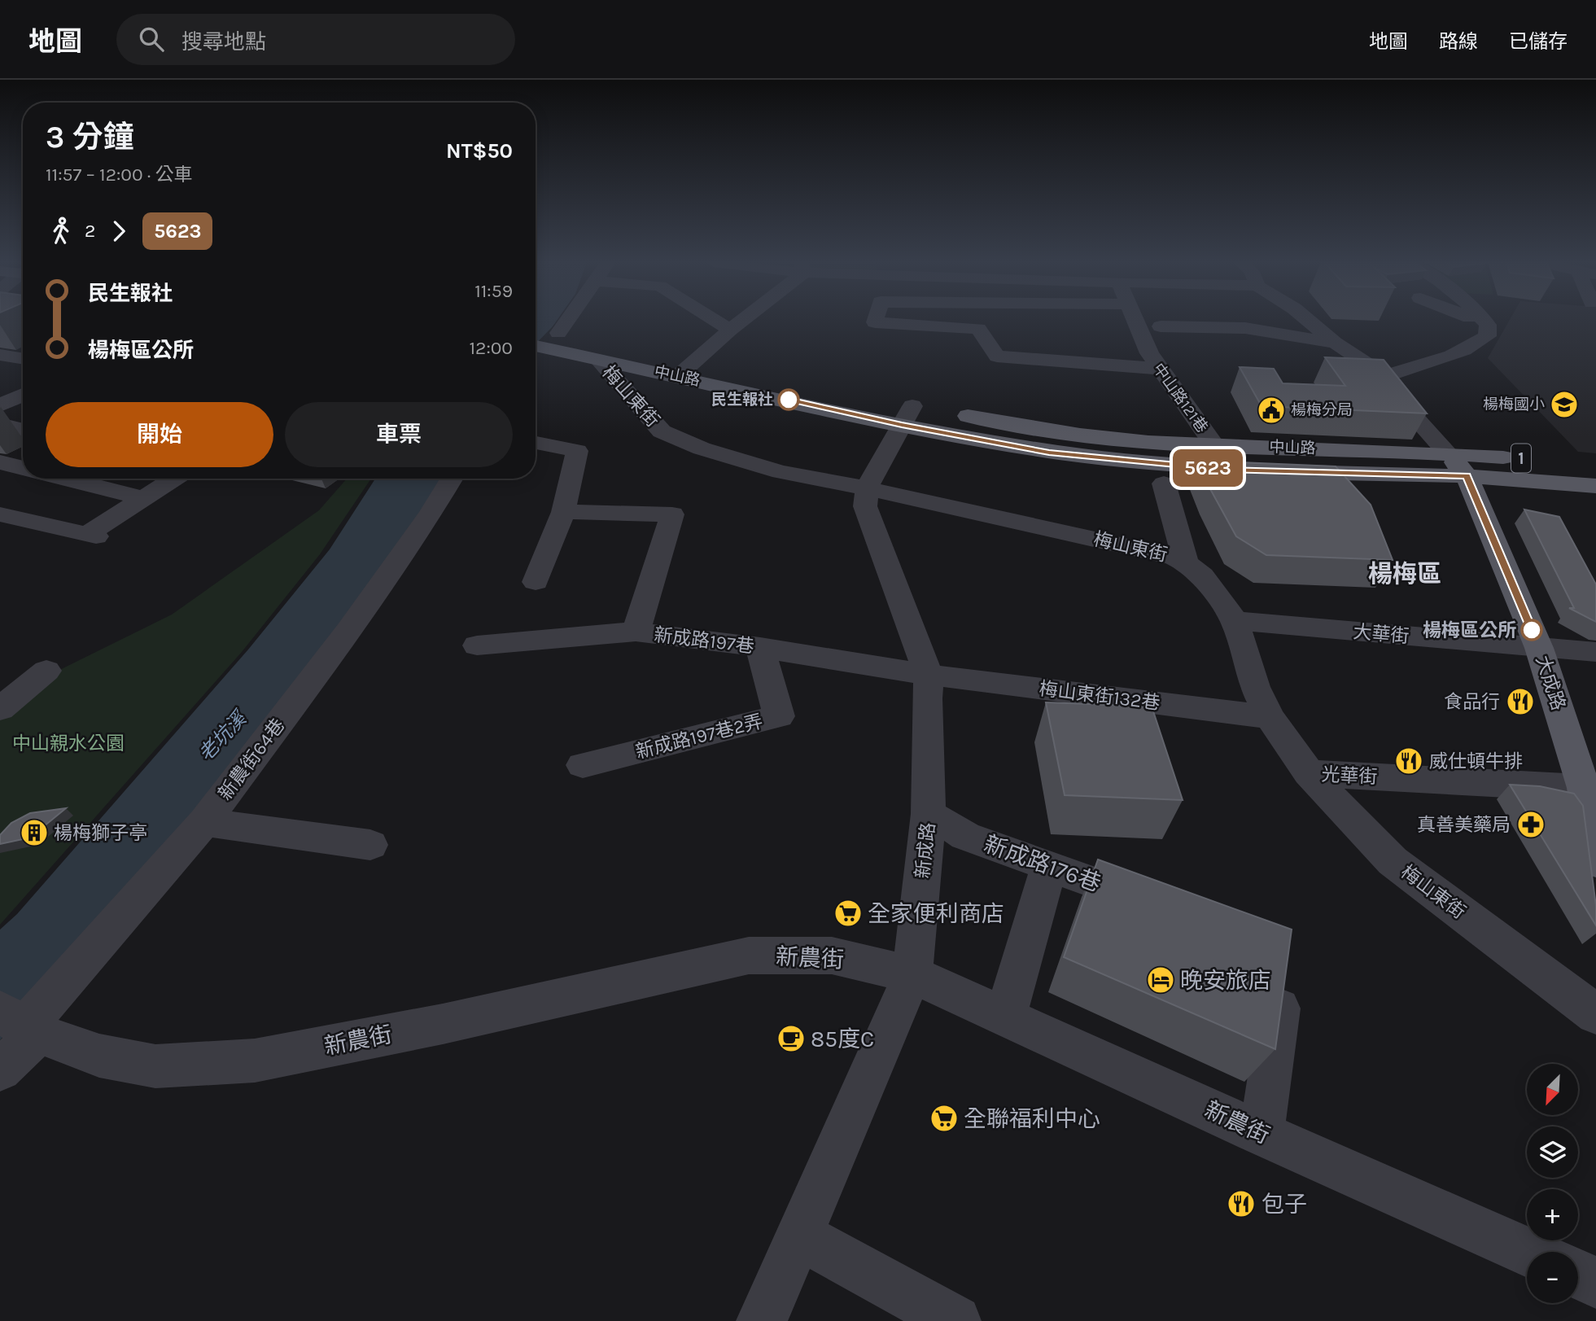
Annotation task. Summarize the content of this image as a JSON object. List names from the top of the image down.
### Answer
{
  "streets": {
    "main road": ["中山路", "1", "大成路"],
    "street": [
      "梅山東街",
      "中山路121巷",
      "大華街",
      "新成路197巷",
      "梅山東街132巷",
      "新成路197巷2弄",
      "新農街64巷",
      "光華街",
      "新成路",
      "新成路176巷",
      "新農街"
    ]
  },
  "crossings": [
    ["中山路", "梅山東街"],
    ["中山路", "中山路121巷"],
    ["中山路", "大成路"],
    ["梅山東街", "大華街"],
    ["梅山東街", "梅山東街132巷"],
    ["梅山東街", "光華街"],
    ["梅山東街", "新成路"],
    ["大華街", "大成路"],
    ["新成路197巷", "梅山東街132巷"],
    ["新成路197巷", "新成路197巷2弄"],
    ["新成路197巷", "新成路"],
    ["大成路", "光華街"],
    ["梅山東街132巷", "新成路"],
    ["新農街64巷", "新農街"],
    ["新成路", "新成路176巷"],
    ["新成路", "新農街"]
  ],
  "districts": ["楊梅區"],
  "water": ["老坑溪"],
  "parks": ["中山親水公園"],
  "places": {
    "other": ["民生報社", "楊梅區公所"],
    "school or university": ["楊梅國小"],
    "public building": ["楊梅分局"],
    "restaurant": ["食品行", "威仕頓牛排", "包子"],
    "pharmacy": ["真善美藥局"],
    "building": ["楊梅獅子亭"],
    "supermarket": ["全家便利商店", "全聯福利中心"],
    "hotel": ["晚安旅店"],
    "cafe": ["85度C"]
  },
  "lines": ["bus line 5623"],
  "north": "bottom left",
  "page": {
    "header": "地圖",
    "search": "搜尋地點",
    "nav": ["地圖", "路線", "已儲存"],
    "on_map": "5623",
    "heading": ["3 分鐘", "11:57 – 12:00 · 公車", "NT$50"],
    "legs": ["2", "5623"],
    "list": [
      {
        "name": "民生報社",
        "value": "11:59"
      },
      {
        "name": "楊梅區公所",
        "value": "12:00"
      }
    ],
    "buttons": ["開始", "車票"],
    "map_buttons": ["+", "−"]
  }
}
